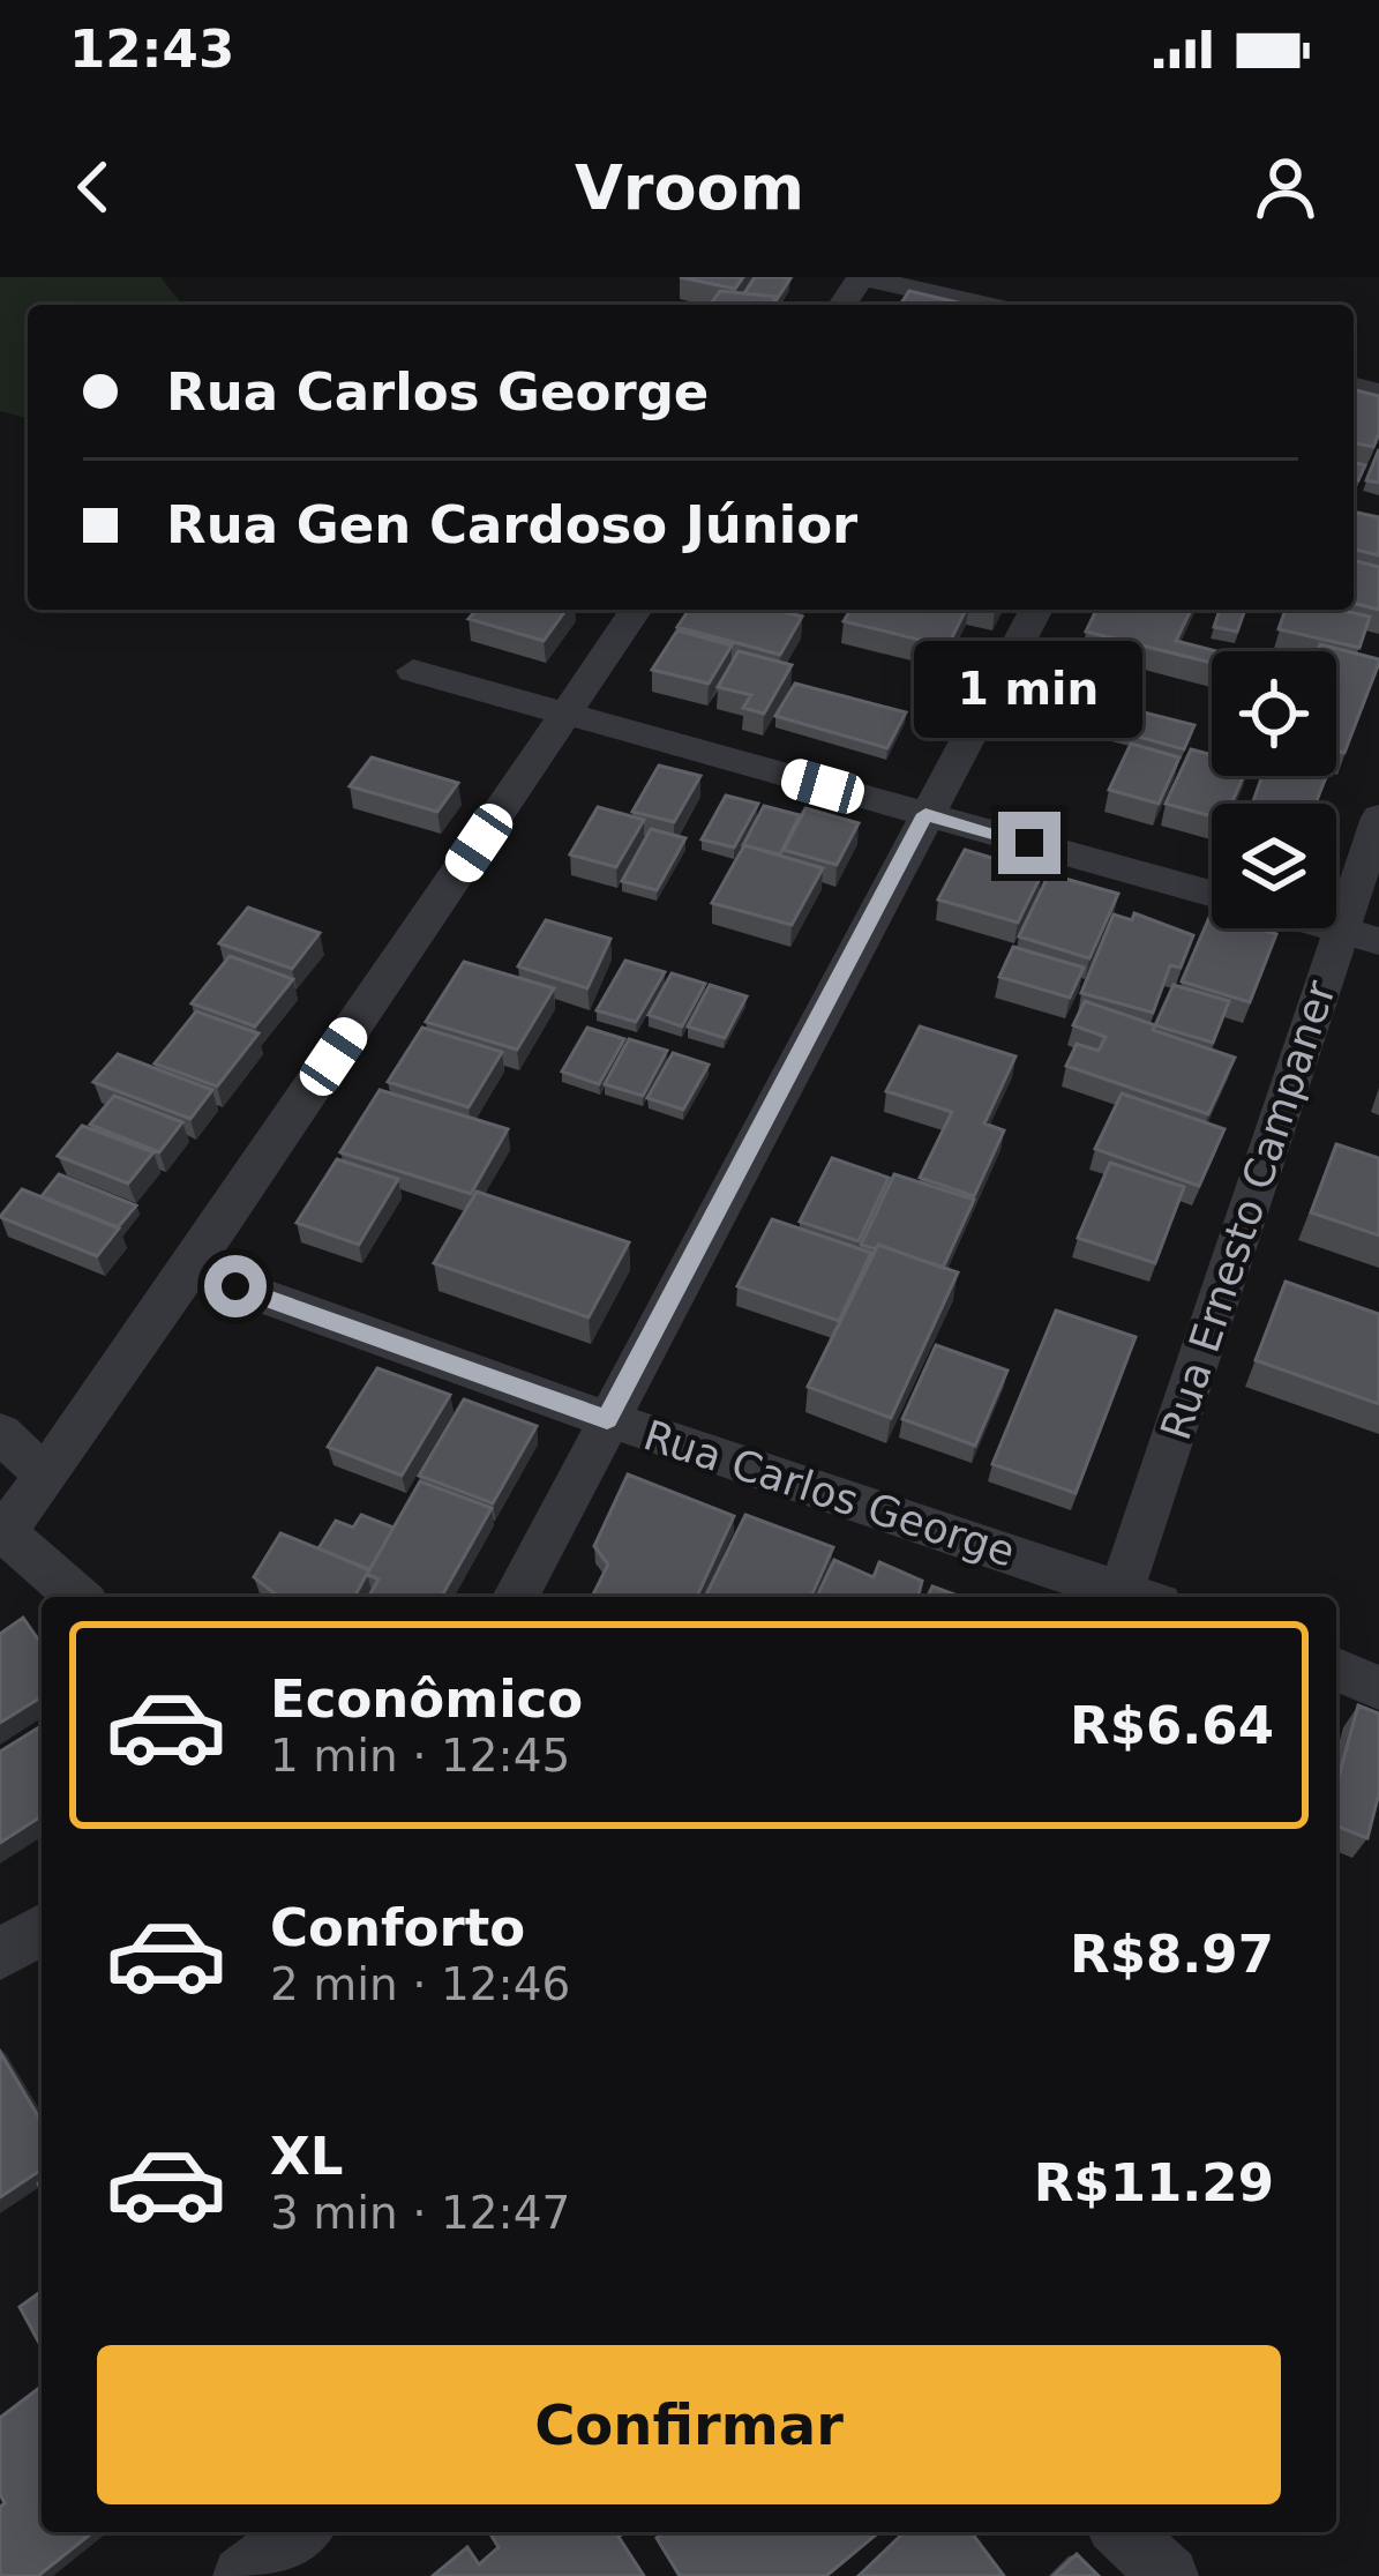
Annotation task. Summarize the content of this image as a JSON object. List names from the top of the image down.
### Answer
{
  "streets": {
    "street": ["Rua Ernesto Campaner", "Rua Carlos George"]
  },
  "page": {
    "status": "12:43",
    "header": "Vroom",
    "banner": ["Rua Carlos George", "Rua Gen Cardoso Júnior"],
    "bubble": "1 min",
    "list": [
      {
        "name": "Econômico",
        "note": "1 min · 12:45",
        "value": "R$6.64"
      },
      {
        "name": "Conforto",
        "note": "2 min · 12:46",
        "value": "R$8.97"
      },
      {
        "name": "XL",
        "note": "3 min · 12:47",
        "value": "R$11.29"
      }
    ],
    "buttons": "Confirmar"
  }
}
